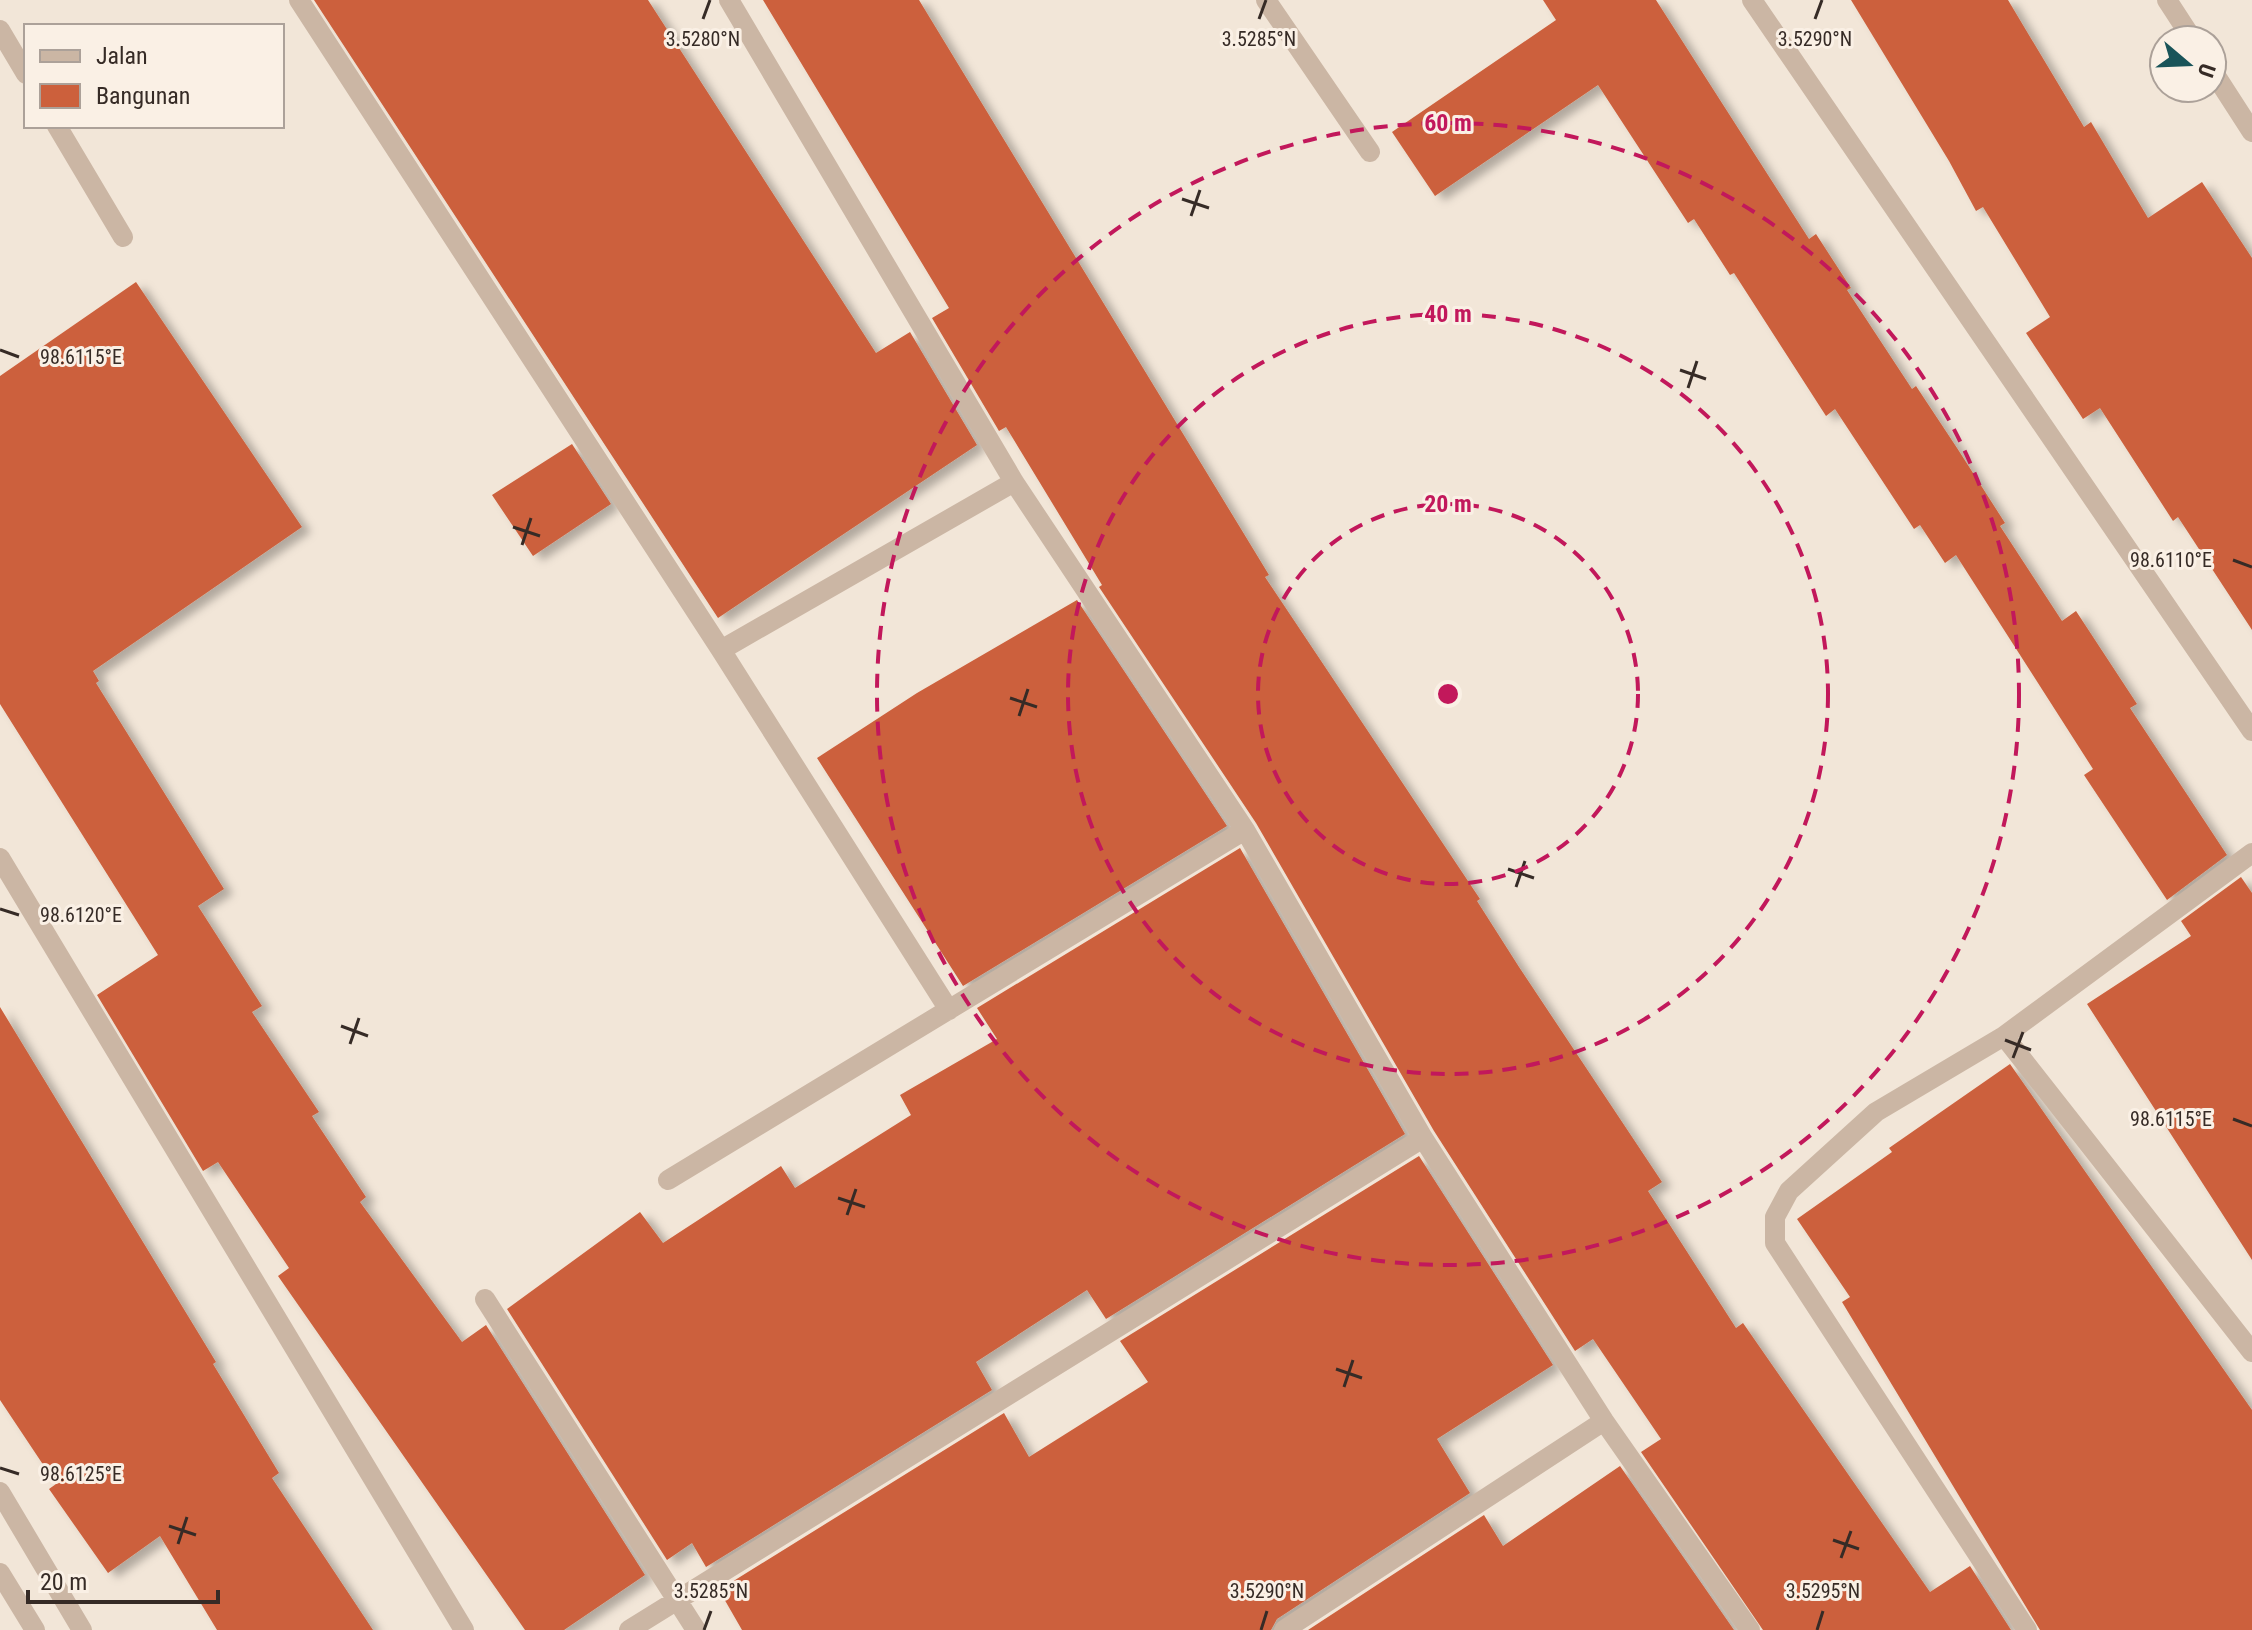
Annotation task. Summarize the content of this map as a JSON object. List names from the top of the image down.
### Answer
{
  "legend": ["Jalan", "Bangunan"],
  "scale_bar": "20 m",
  "north": "right",
  "coordinates": [
    "3.5280°N",
    "3.5285°N",
    "3.5290°N",
    "98.6115°E",
    "98.6110°E",
    "98.6120°E",
    "98.6125°E",
    "3.5295°N"
  ],
  "rings": ["60 m", "40 m", "20 m"]
}
